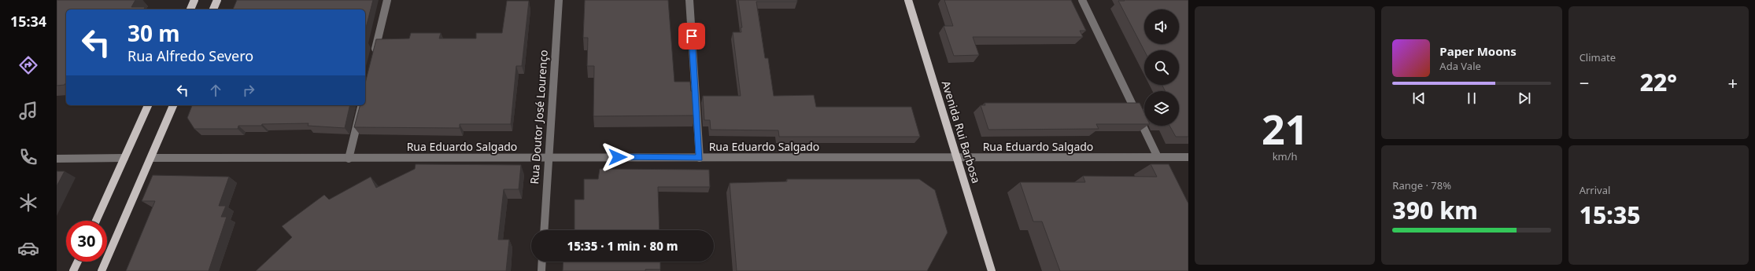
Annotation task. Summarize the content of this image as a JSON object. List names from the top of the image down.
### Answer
{
  "streets": {
    "main road": ["Avenida Rui Barbosa"],
    "street": ["Rua Doutor José Lourenço", "Rua Eduardo Salgado"]
  },
  "crossings": [
    ["Rua Doutor José Lourenço", "Rua Eduardo Salgado"],
    ["Avenida Rui Barbosa", "Rua Eduardo Salgado"]
  ],
  "page": {
    "tabs": "15:34",
    "tile": [
      ["21", "km/h"],
      "Climate",
      ["Range · 78%", "390 km"],
      ["Arrival", "15:35"]
    ],
    "turn": ["30 m", "Rua Alfredo Severo"],
    "song": ["Paper Moons", "Ada Vale"],
    "heat": ["−", "22°", "+"],
    "limit": "30",
    "trip": "15:35 · 1 min · 80 m"
  }
}
